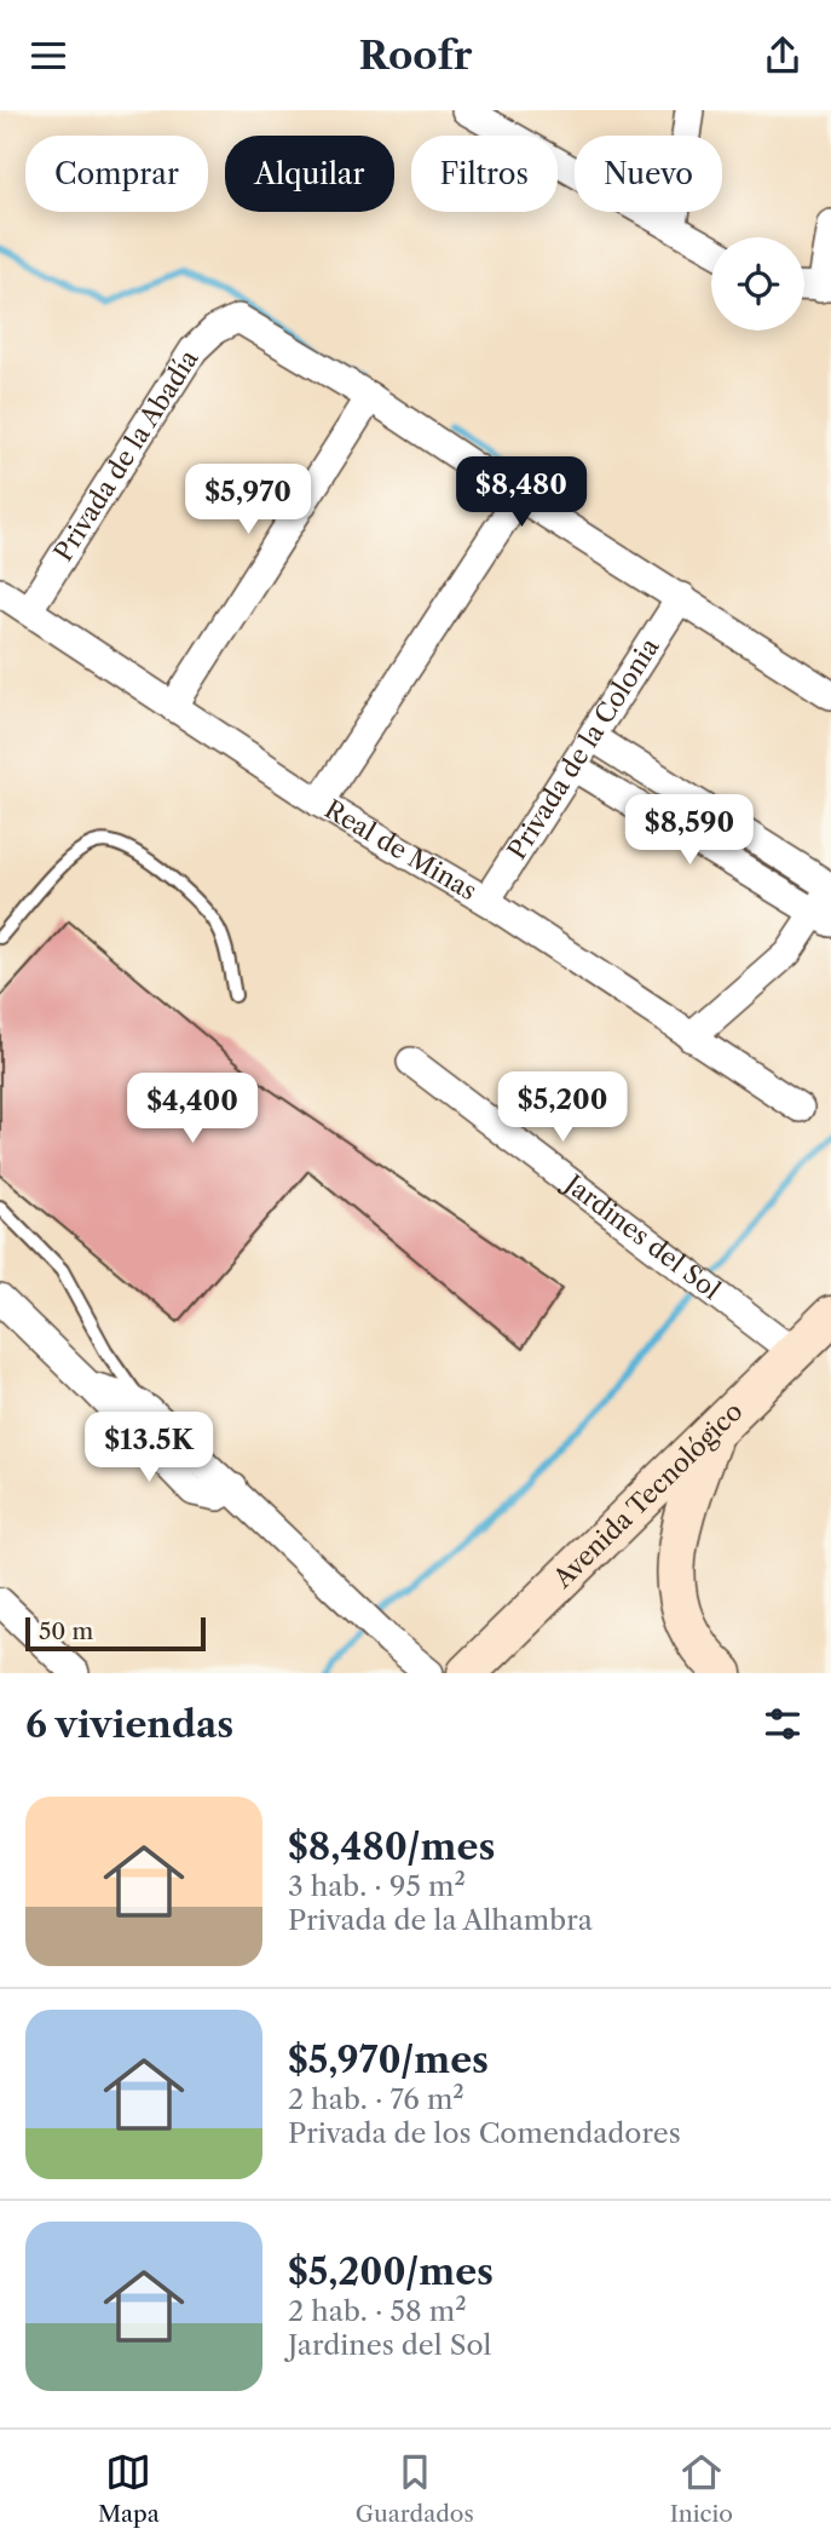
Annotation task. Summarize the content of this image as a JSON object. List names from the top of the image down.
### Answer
{
  "streets": {
    "main road": ["Avenida Tecnológico"],
    "street": [
      "Privada de la Abadía",
      "Privada de la Colonia",
      "Real de Minas",
      "Jardines del Sol"
    ]
  },
  "crossings": [
    ["Privada de la Abadía", "Real de Minas"],
    ["Privada de la Colonia", "Real de Minas"],
    ["Jardines del Sol", "Avenida Tecnológico"]
  ],
  "scale_bar": "50 m",
  "page": {
    "header": "Roofr",
    "chip": [
      "Comprar",
      "Alquilar",
      "Filtros",
      "Nuevo"
    ],
    "price": [
      "$8,480",
      "$5,970",
      "$8,590",
      "$5,200",
      "$4,400",
      "$13.5K"
    ],
    "scale": "50 m",
    "heading": "6 viviendas",
    "list": [
      {
        "name": "$8,480/mes",
        "note": "3 hab. · 95 m² · Privada de la Alhambra"
      },
      {
        "name": "$5,970/mes",
        "note": "2 hab. · 76 m² · Privada de los Comendadores"
      },
      {
        "name": "$5,200/mes",
        "note": "2 hab. · 58 m² · Jardines del Sol"
      }
    ],
    "tabs": ["Mapa", "Guardados", "Inicio"]
  }
}
